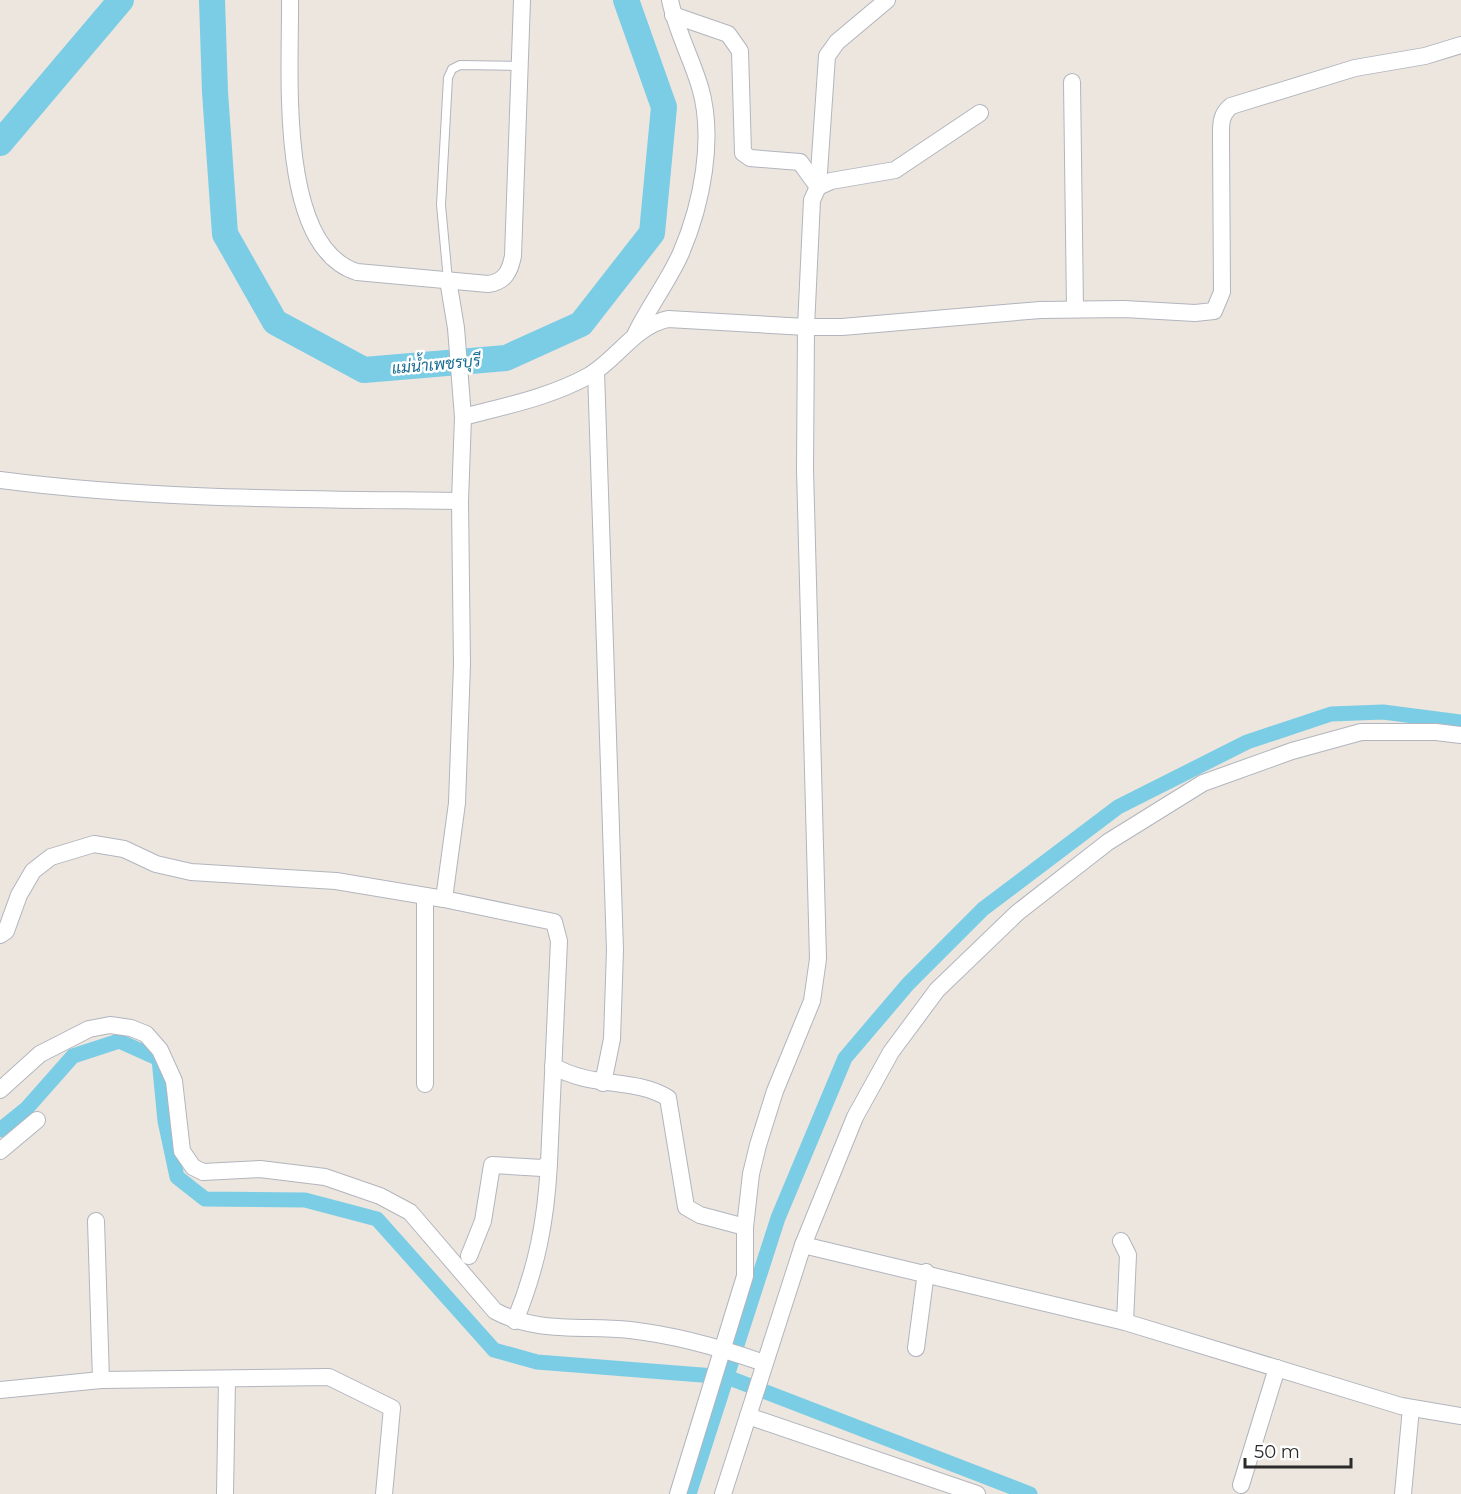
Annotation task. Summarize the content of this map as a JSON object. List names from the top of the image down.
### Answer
{
  "water": ["แม่น้ำเพชรบุรี"],
  "scale_bar": "50 m"
}
